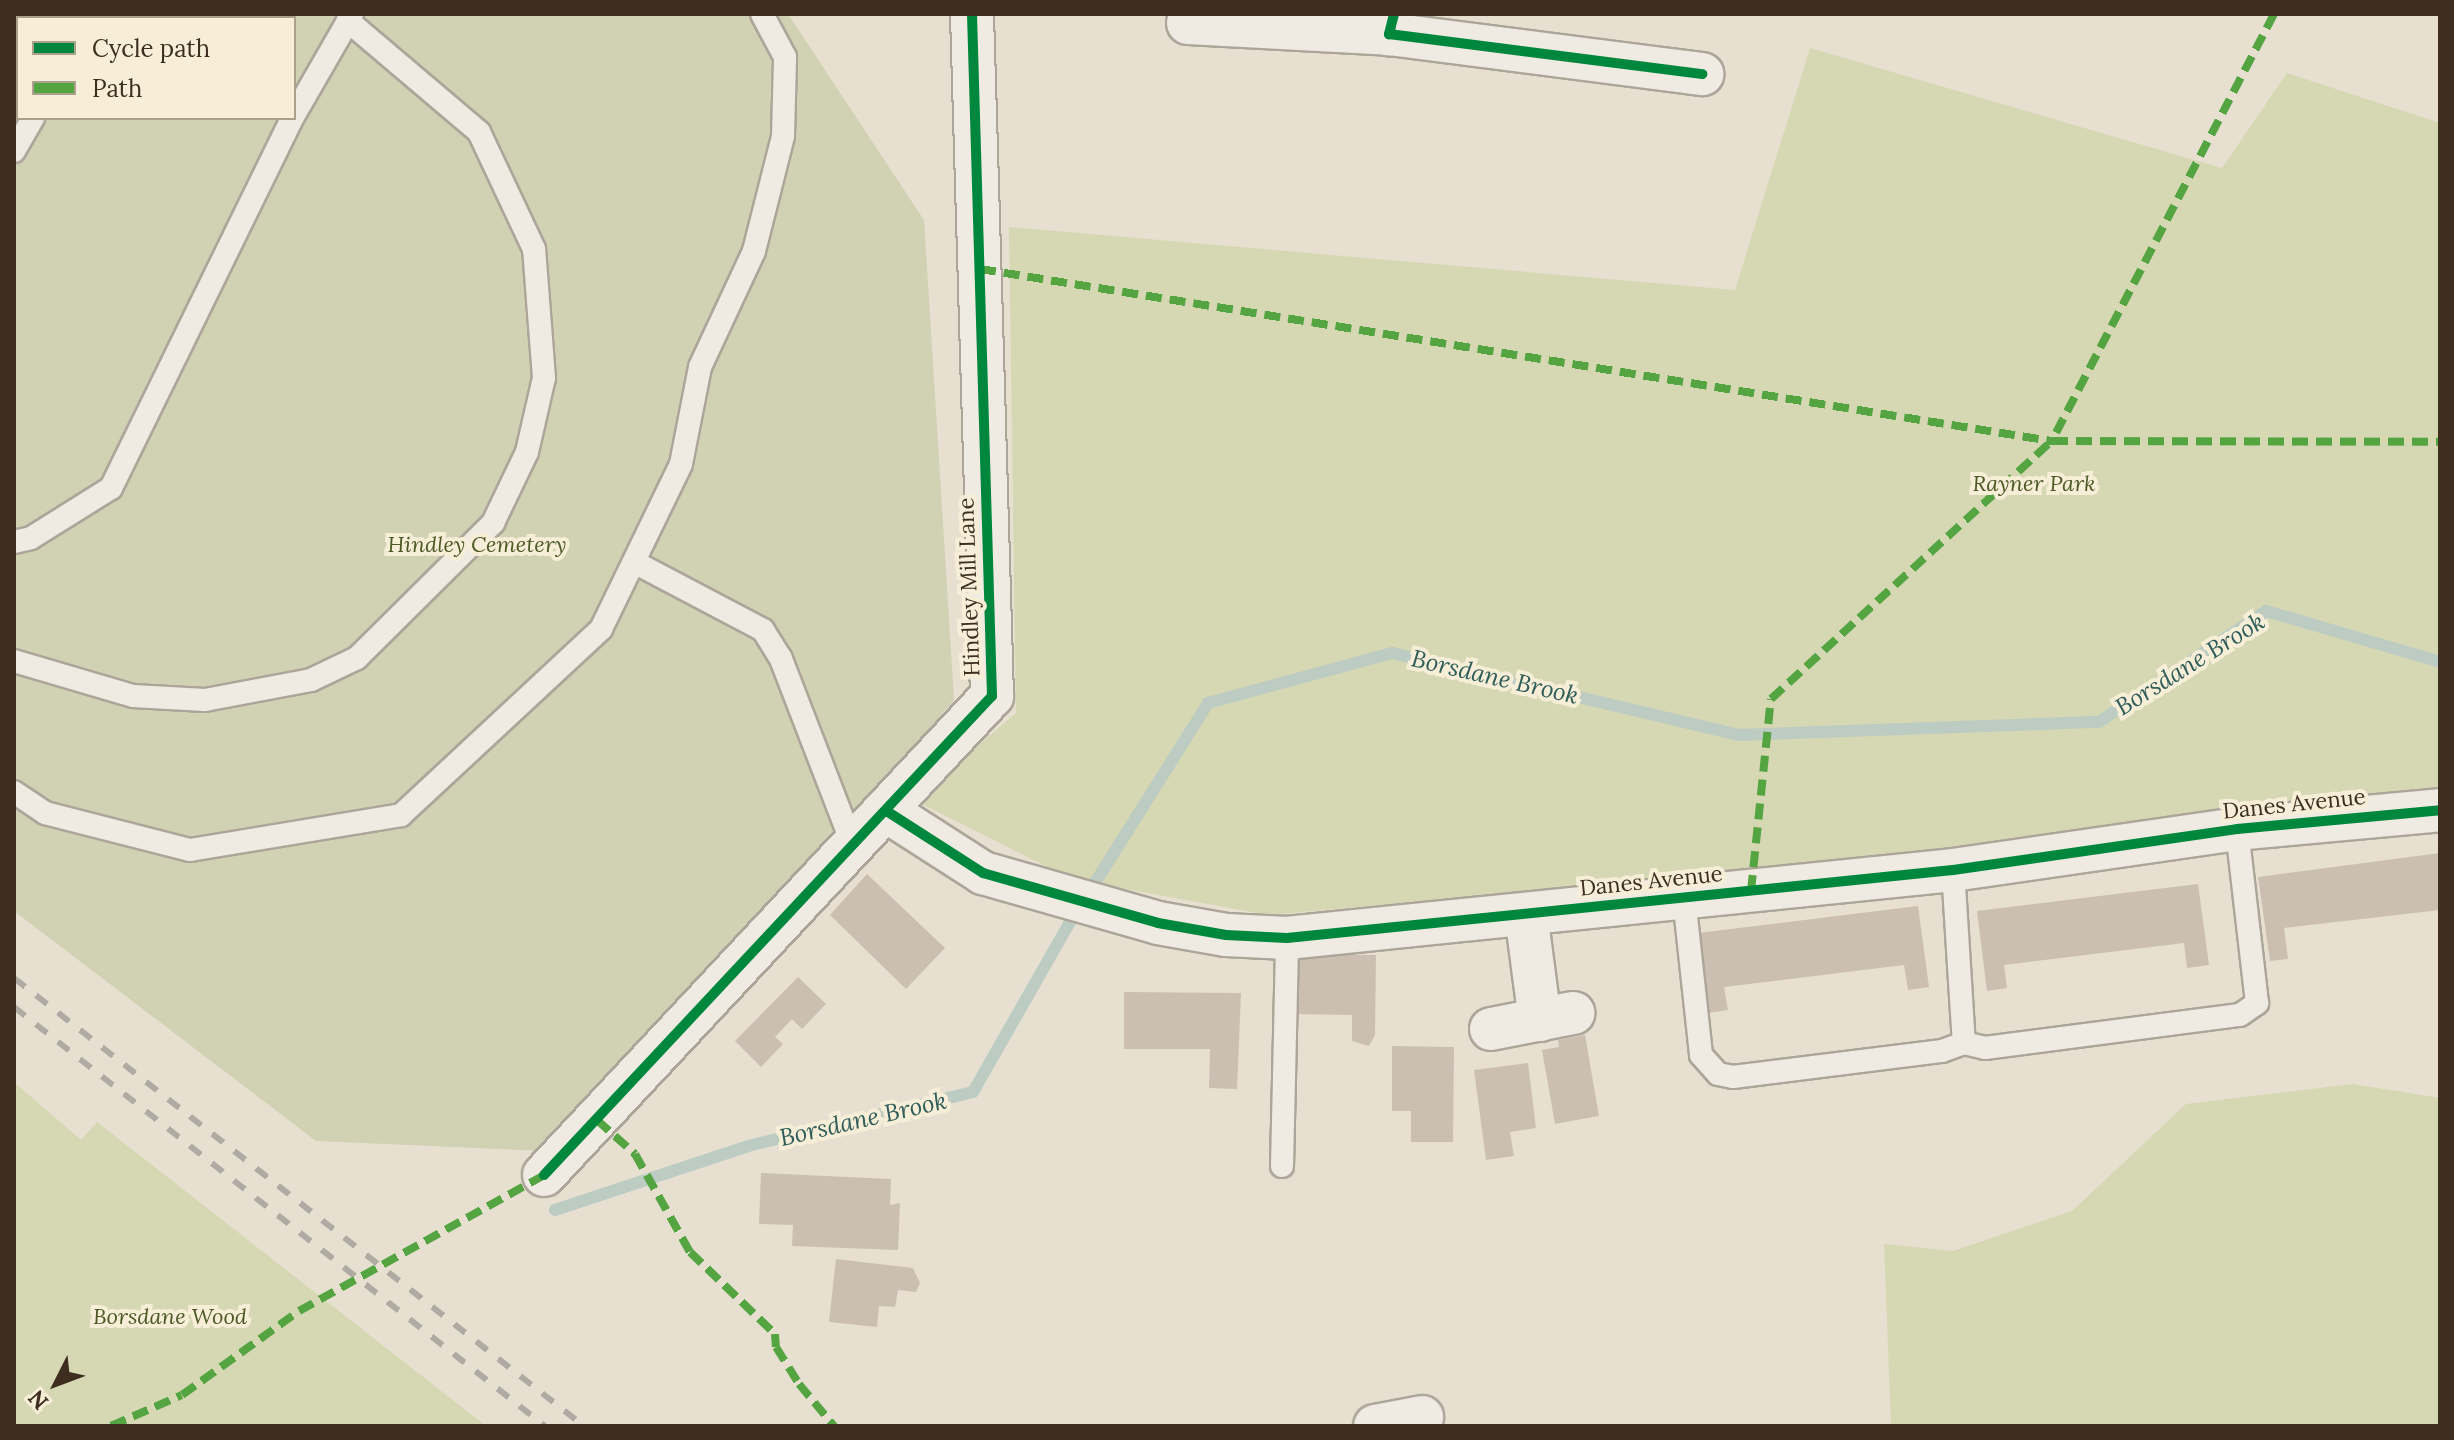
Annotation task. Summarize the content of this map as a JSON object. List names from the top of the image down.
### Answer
{
  "streets": {
    "street": ["Hindley Mill Lane", "Danes Avenue"]
  },
  "crossings": [
    ["Hindley Mill Lane", "Danes Avenue"]
  ],
  "water": ["Borsdane Brook"],
  "parks": ["Rayner Park", "Hindley Cemetery", "Borsdane Wood"],
  "legend": ["Cycle path", "Path"],
  "north": "bottom left"
}
